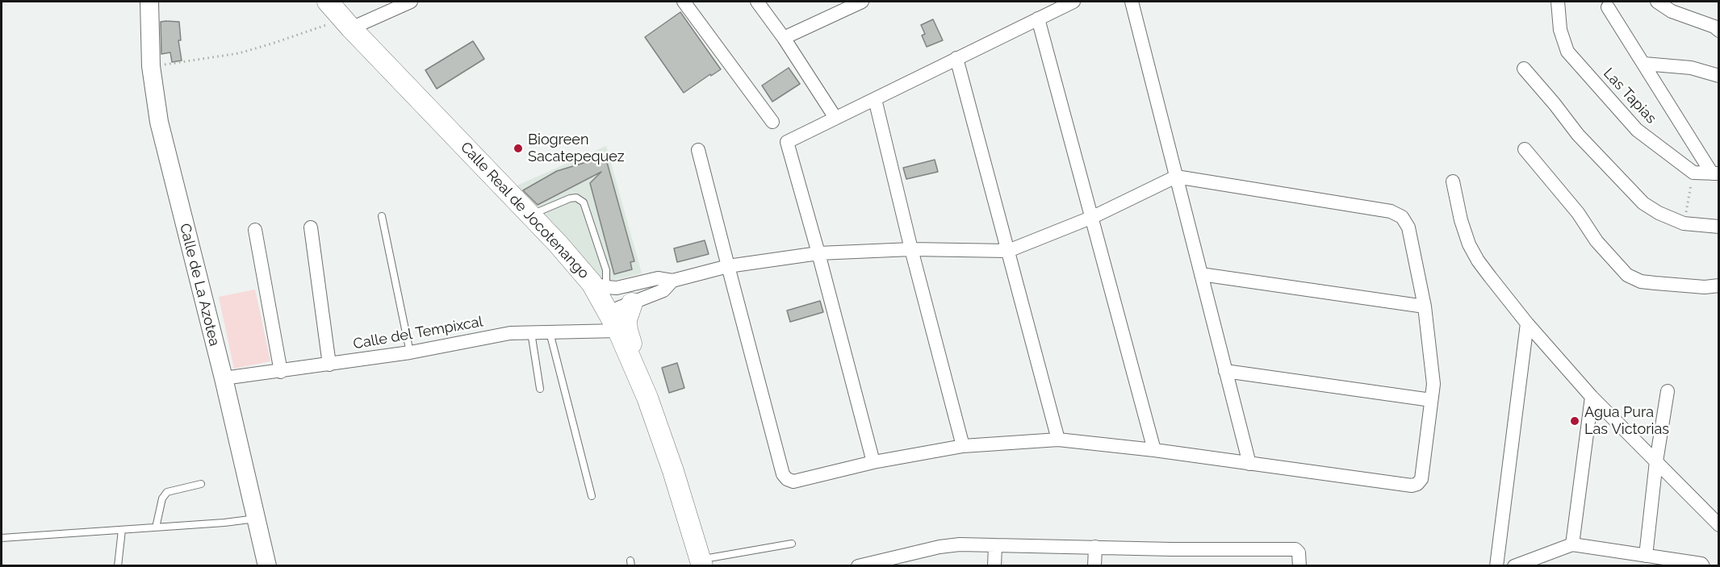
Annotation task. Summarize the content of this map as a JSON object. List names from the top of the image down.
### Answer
{
  "streets": {
    "main road": ["Calle Real de Jocotenango"],
    "street": ["Las Tapias", "Calle de La Azotea", "Calle del Tempixcal"]
  },
  "crossings": [
    ["Calle Real de Jocotenango", "Calle del Tempixcal"],
    ["Calle de La Azotea", "Calle del Tempixcal"]
  ],
  "places": ["Biogreen Sacatepequez", "Agua Pura Las Victorias"]
}
